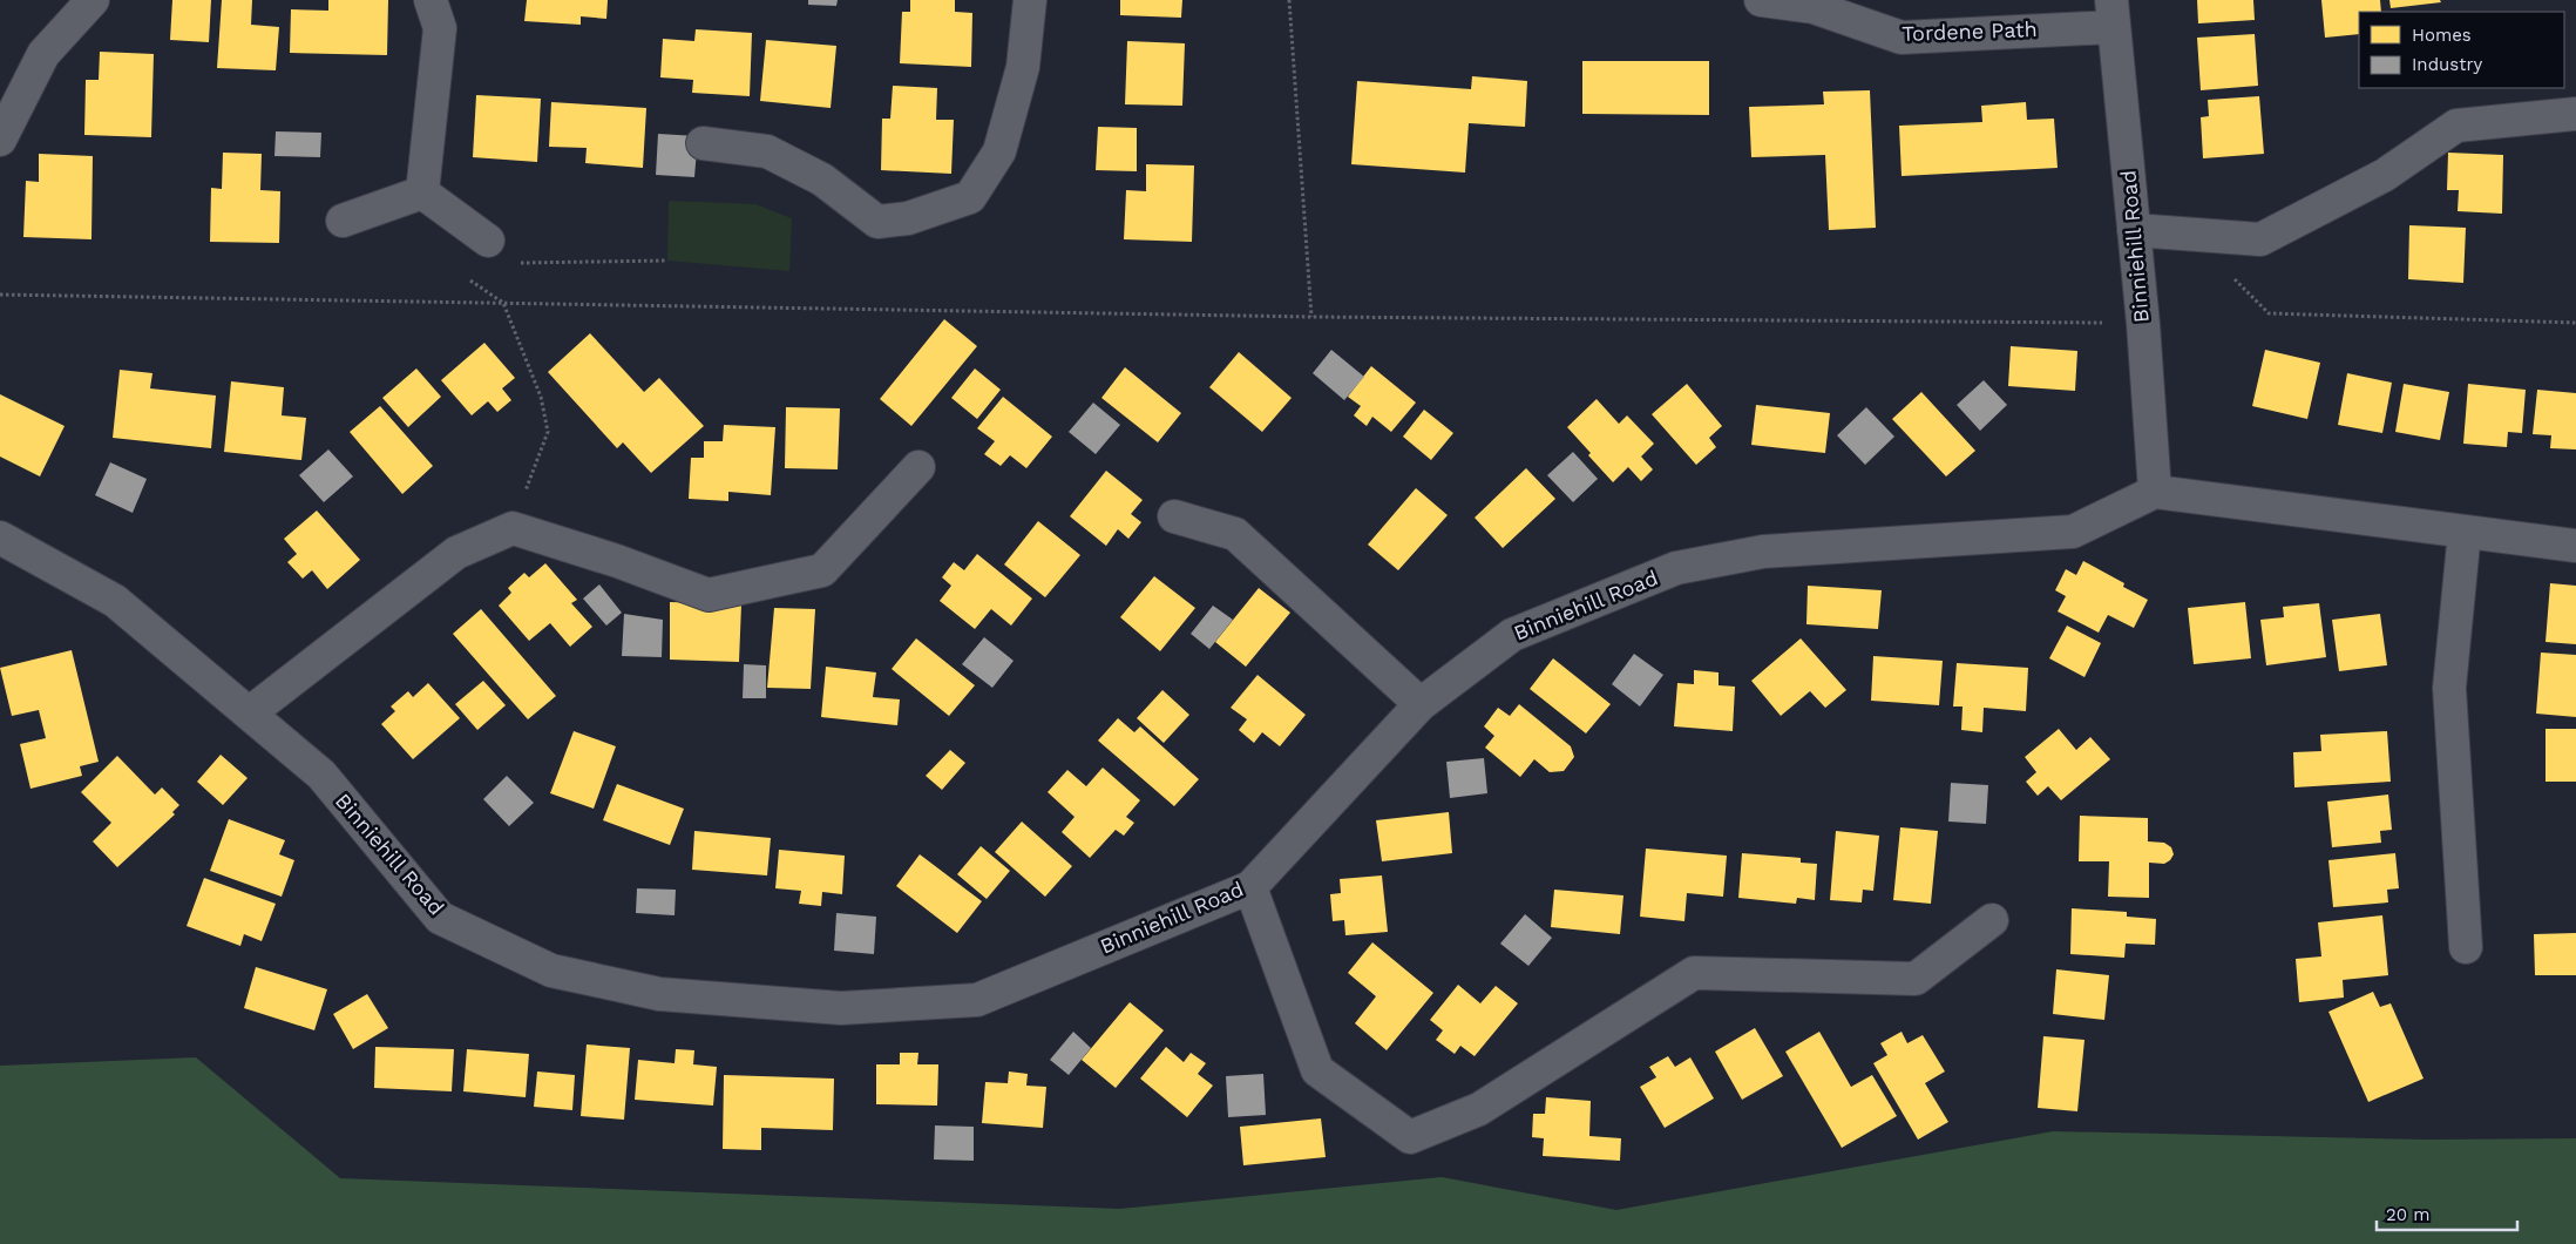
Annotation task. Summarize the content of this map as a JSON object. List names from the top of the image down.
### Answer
{
  "streets": {
    "street": ["Tordene Path", "Binniehill Road"]
  },
  "crossings": [
    ["Tordene Path", "Binniehill Road"]
  ],
  "legend": ["Homes", "Industry"],
  "scale_bar": "20 m"
}
